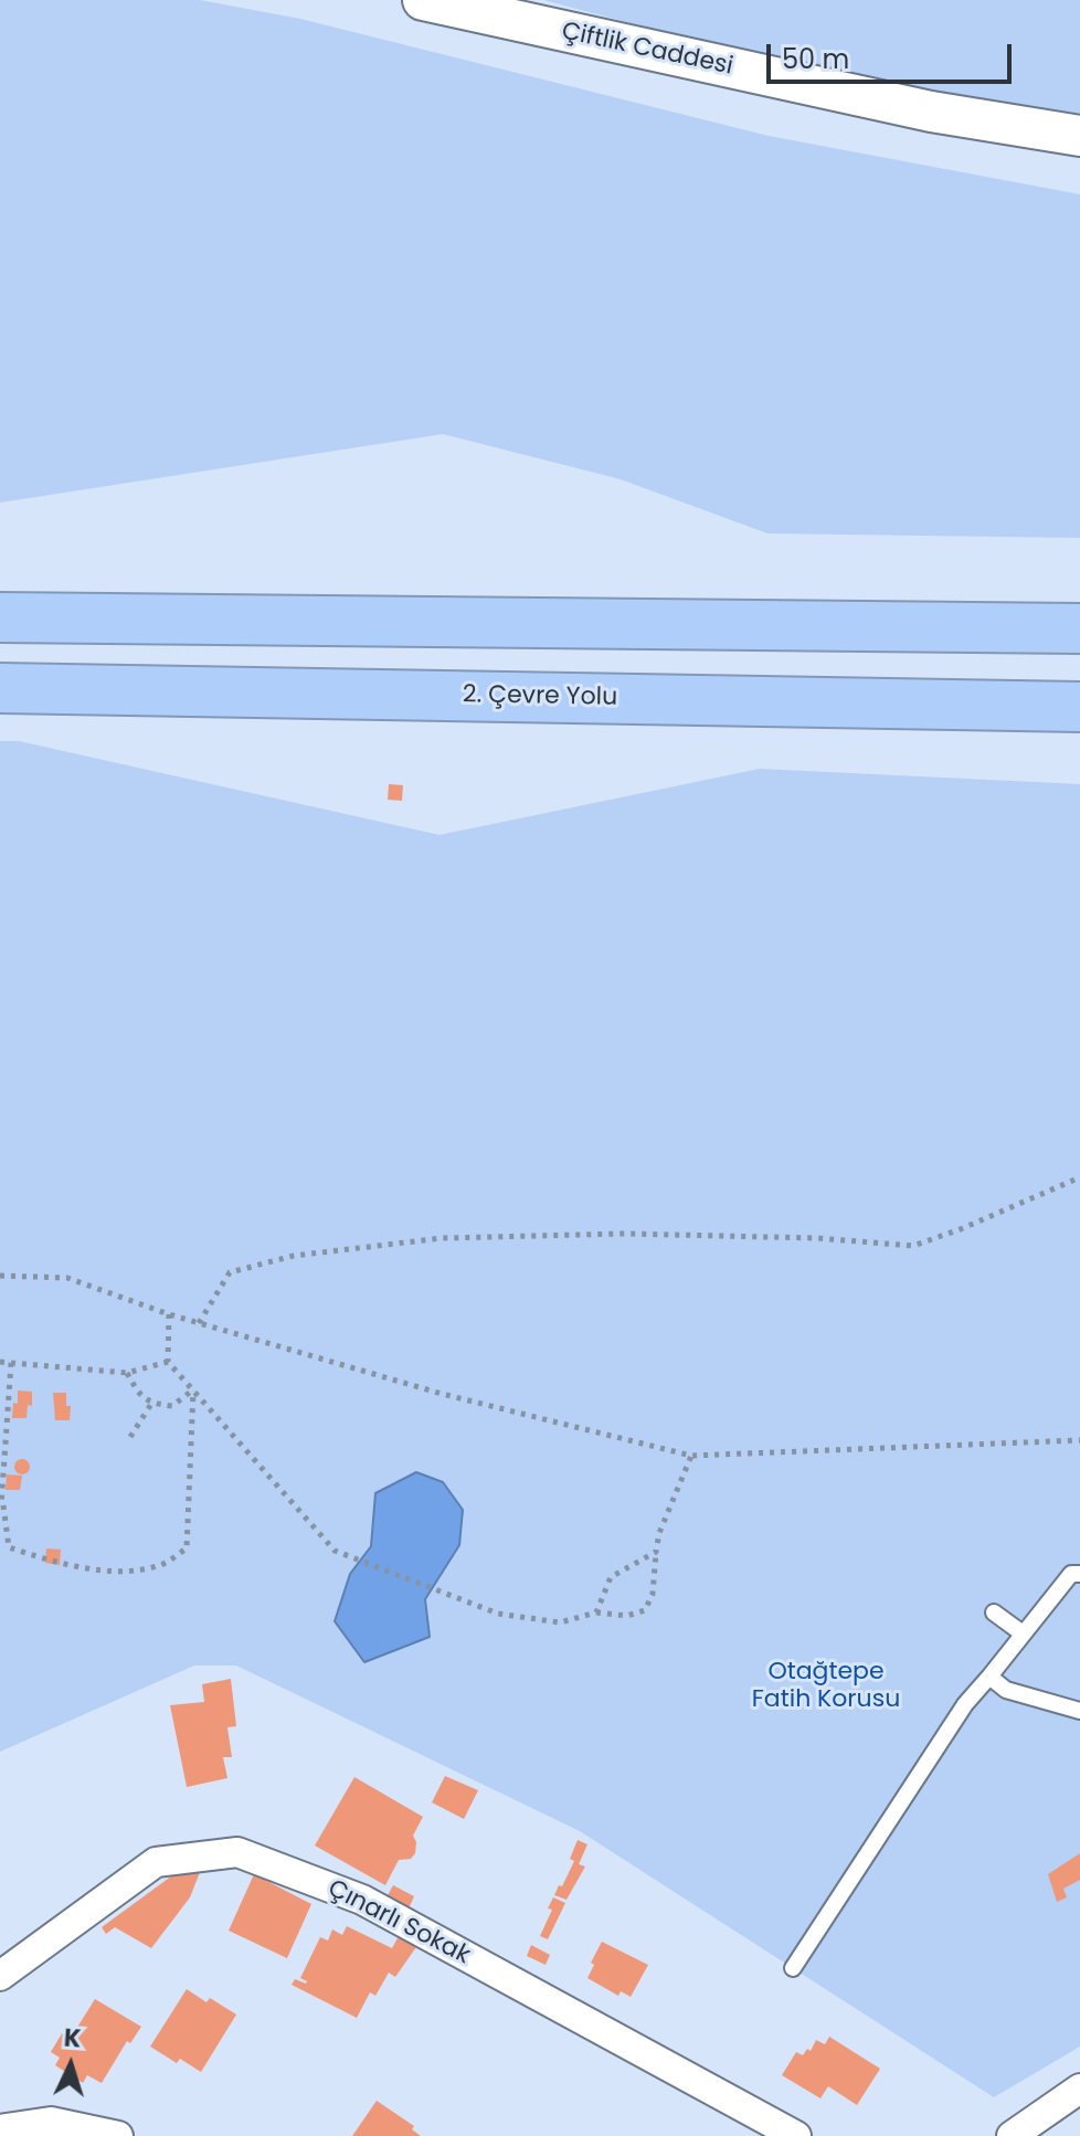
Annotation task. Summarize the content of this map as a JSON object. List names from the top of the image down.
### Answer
{
  "streets": {
    "highway": ["2. Çevre Yolu"],
    "main road": ["Çiftlik Caddesi"],
    "street": ["Çınarlı Sokak"]
  },
  "parks": ["Otağtepe Fatih Korusu"],
  "scale_bar": "50 m",
  "north": "top"
}
